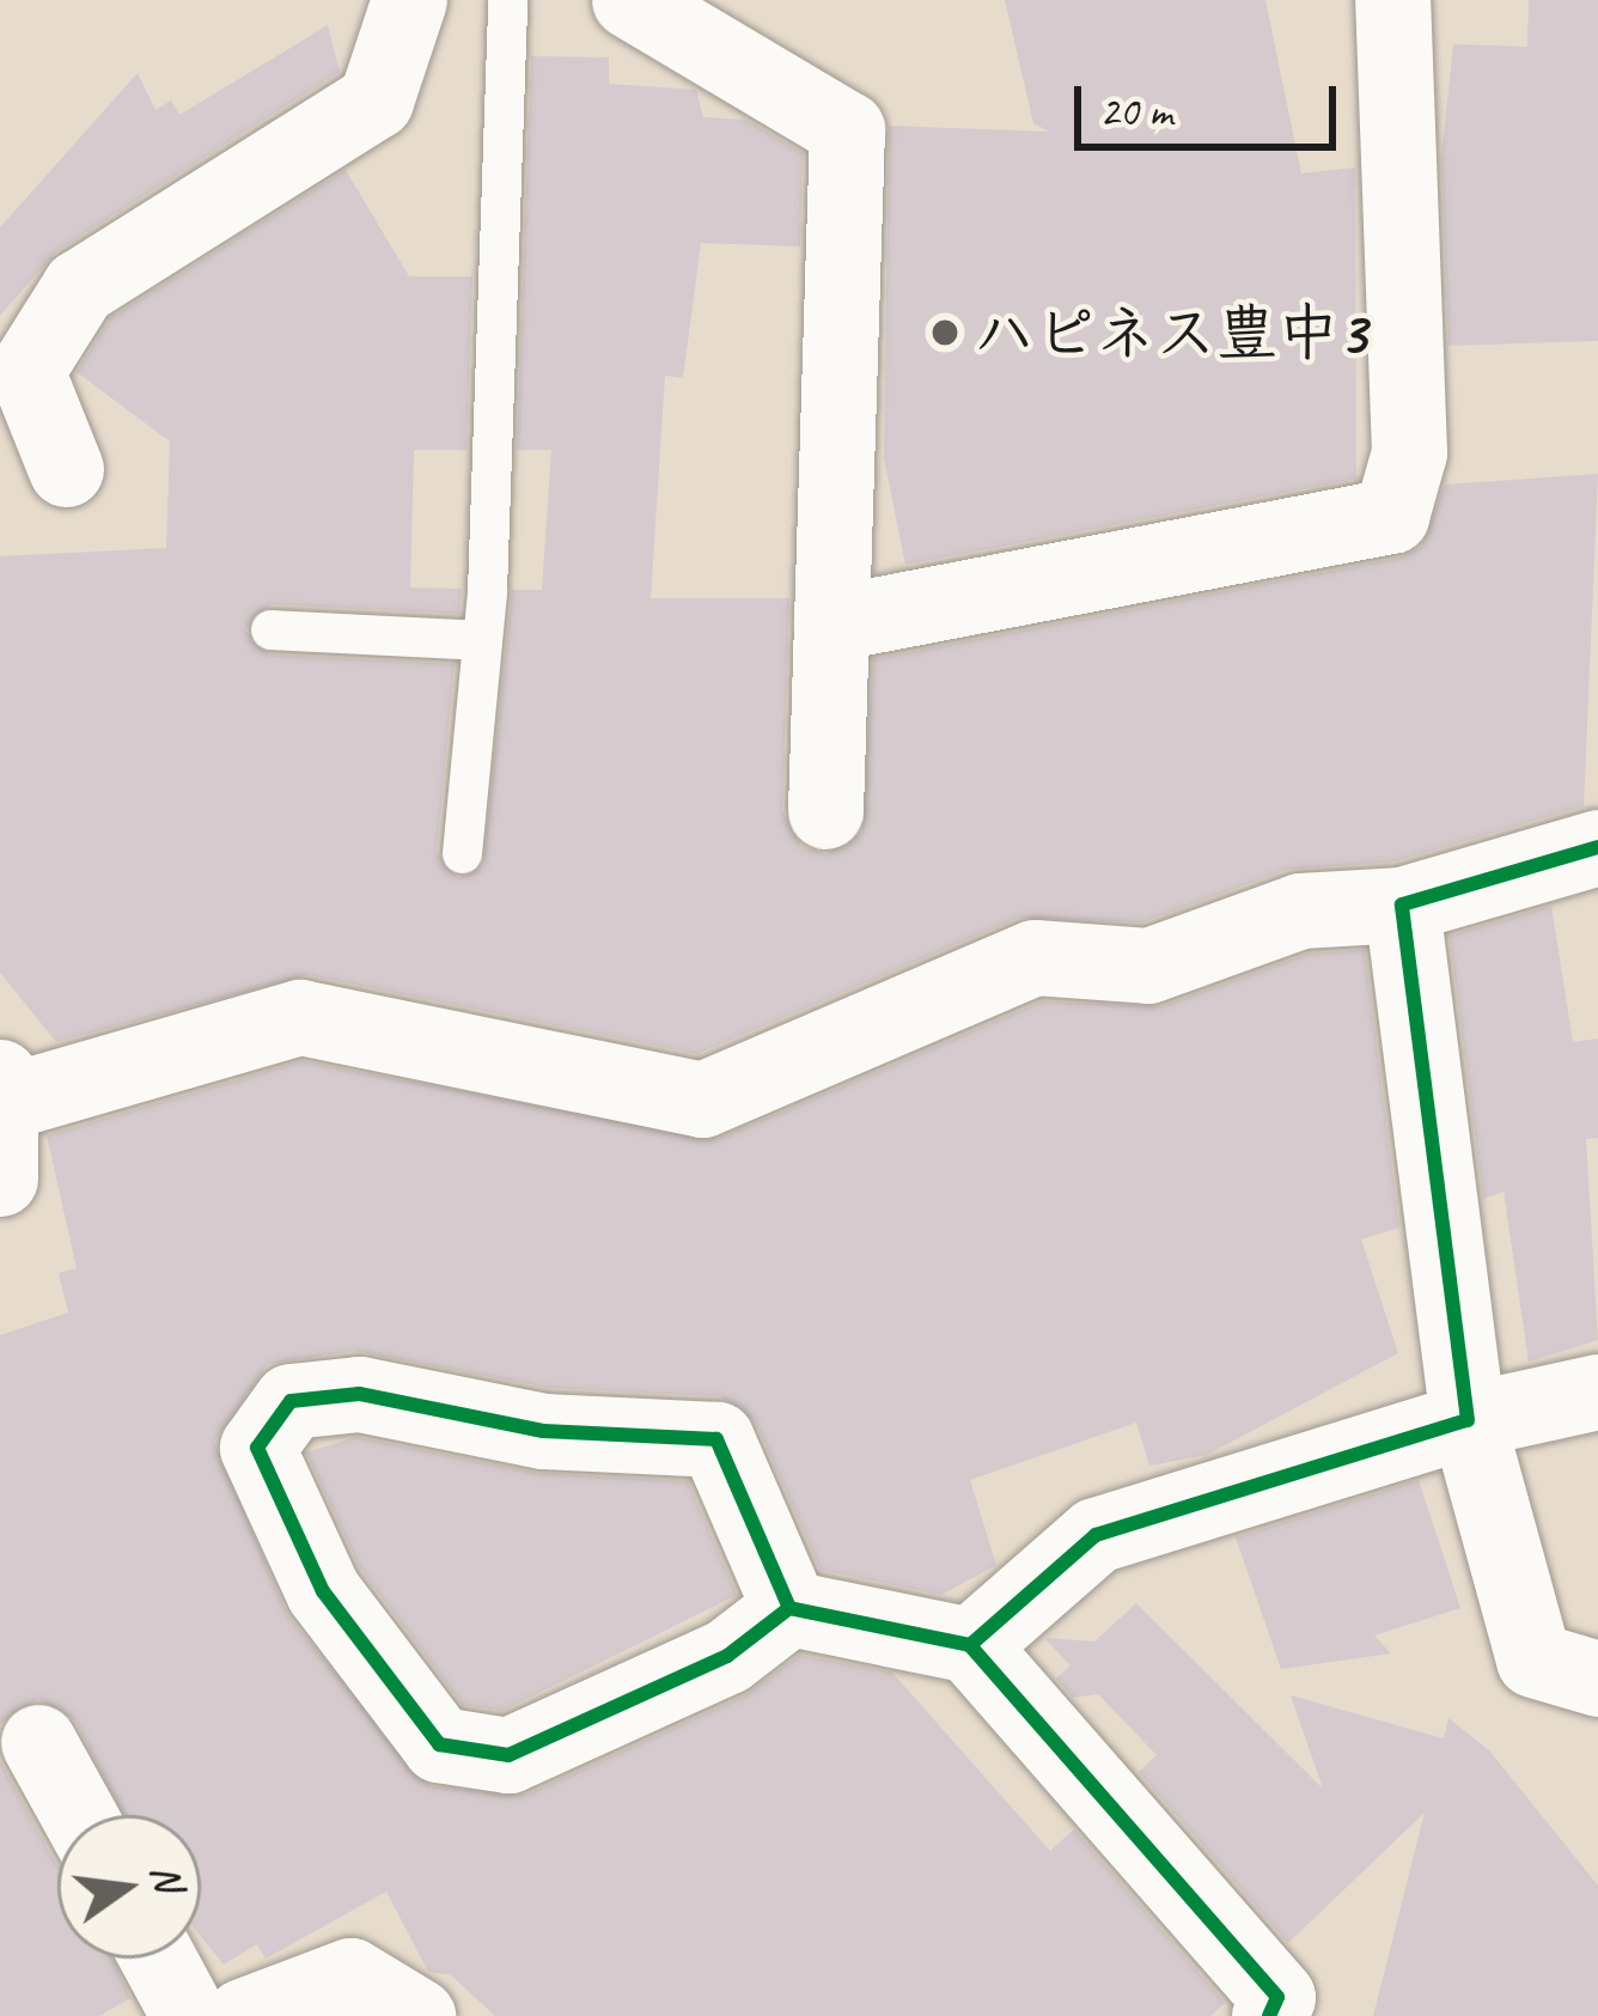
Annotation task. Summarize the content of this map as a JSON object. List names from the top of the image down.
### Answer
{
  "places": ["ハピネス豊中3"],
  "scale_bar": "20 m",
  "north": "right"
}
